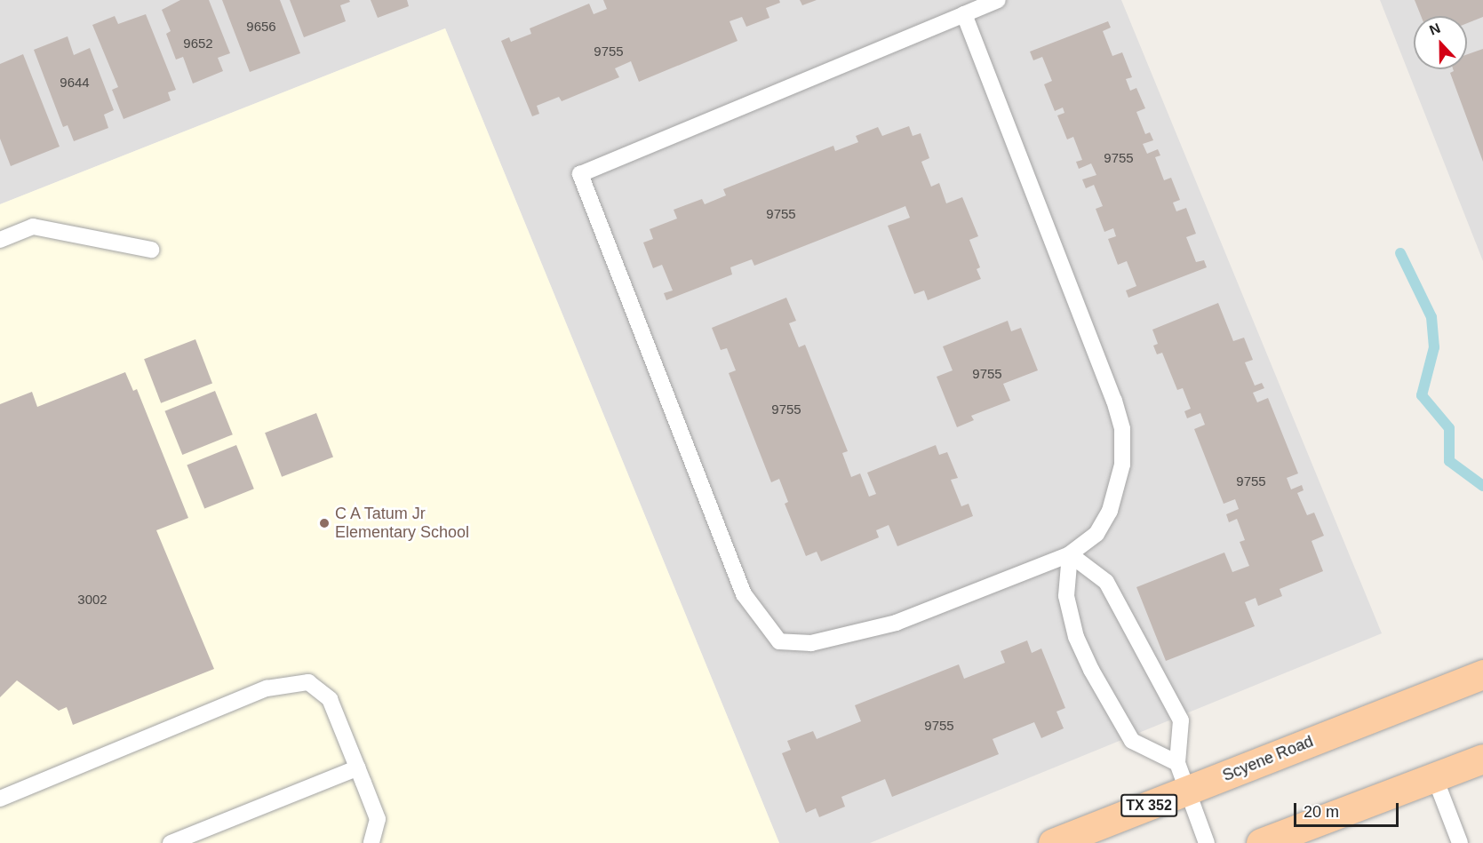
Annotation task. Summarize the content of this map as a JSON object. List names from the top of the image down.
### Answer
{
  "streets": {
    "main road": ["Scyene Road", "TX 352"]
  },
  "places": ["C A Tatum Jr Elementary School"],
  "house_numbers": [
    "9656",
    "9652",
    "9755",
    "9644",
    "9755",
    "9755",
    "9755",
    "9755",
    "9755",
    "3002",
    "9755"
  ],
  "scale_bar": "20 m",
  "north": "top"
}
